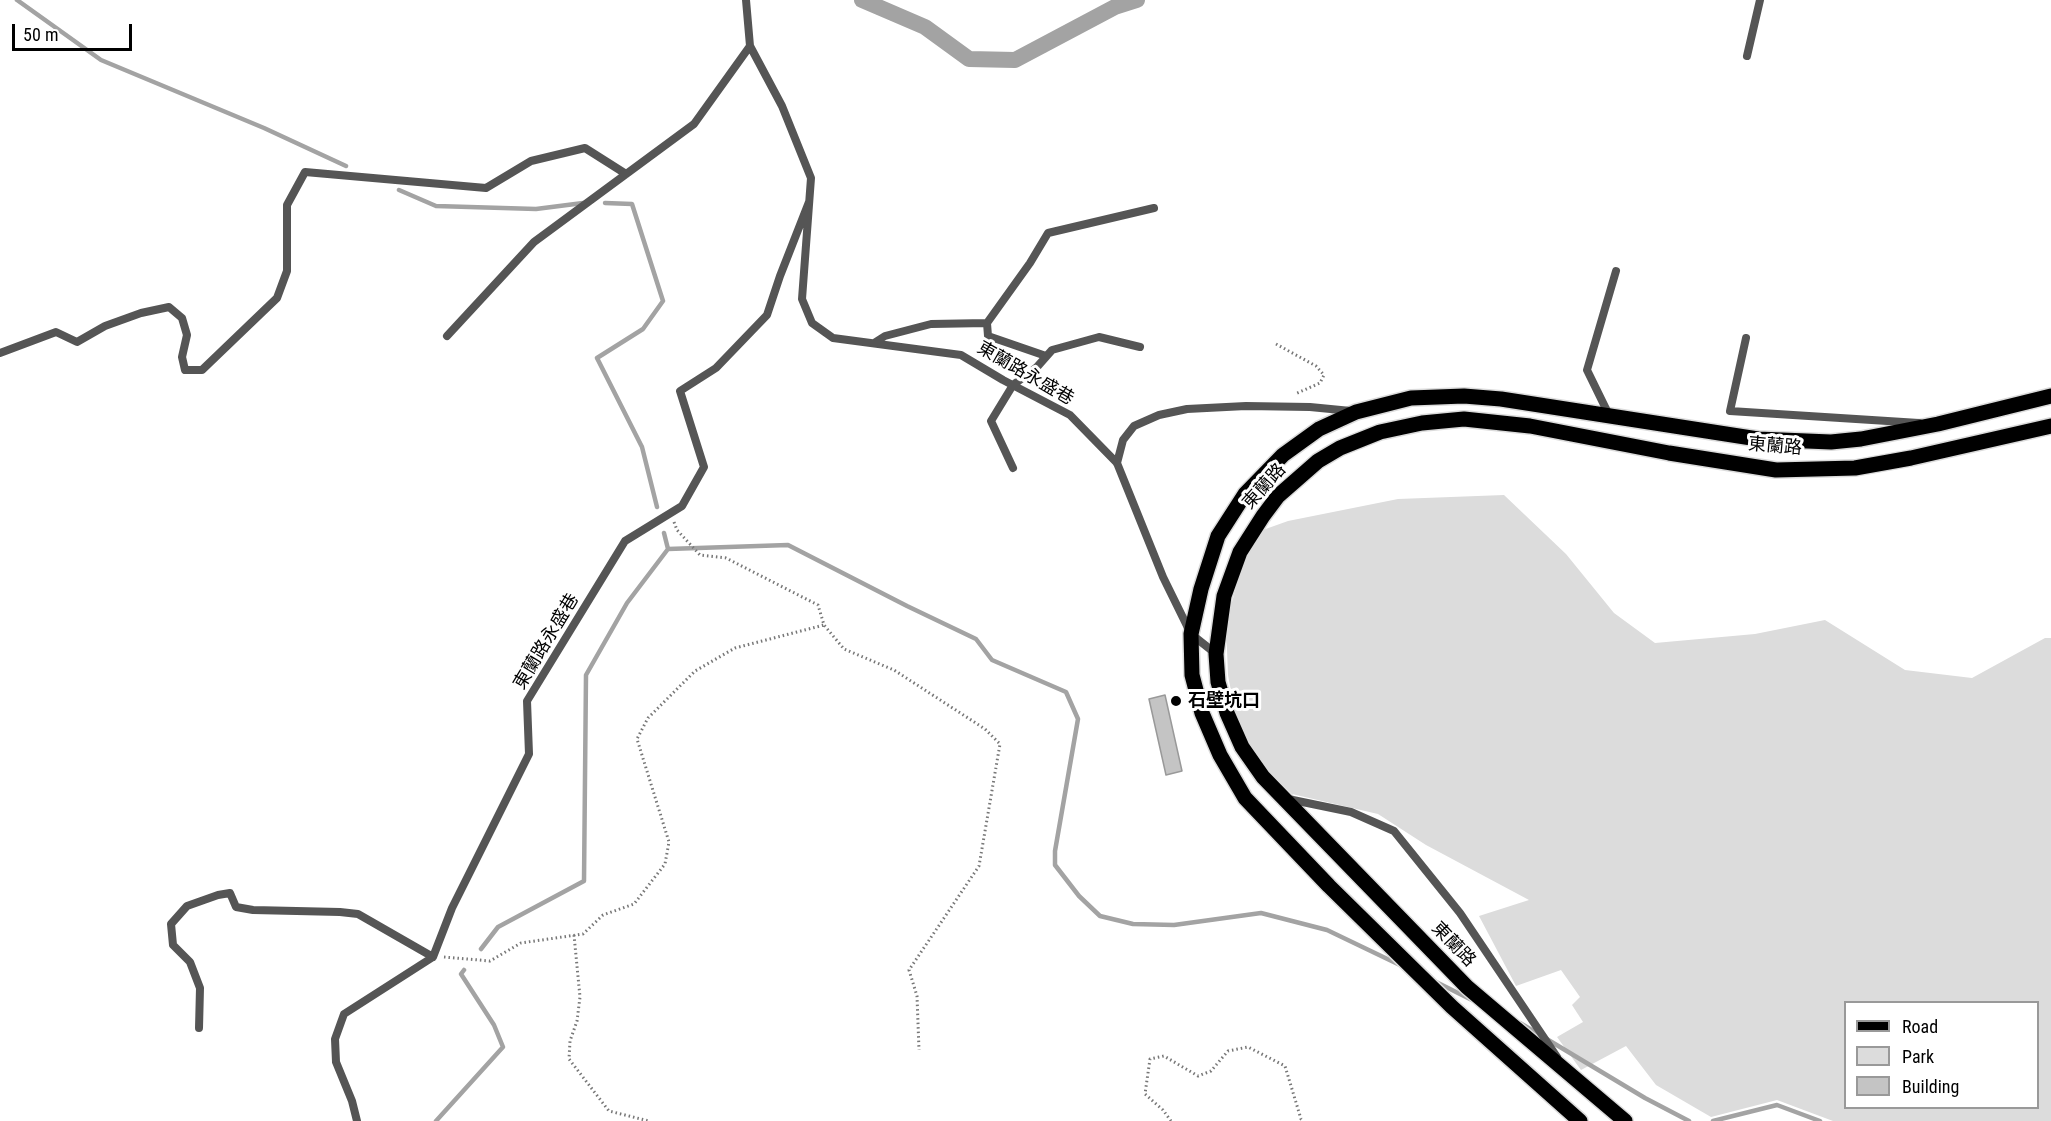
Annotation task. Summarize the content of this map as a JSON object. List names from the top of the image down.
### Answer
{
  "streets": {
    "main road": ["東蘭路"],
    "lane": ["東蘭路永盛巷"]
  },
  "crossings": [
    ["東蘭路永盛巷", "東蘭路"]
  ],
  "places": ["石壁坑口"],
  "legend": ["Road", "Park", "Building"],
  "scale_bar": "50 m"
}
